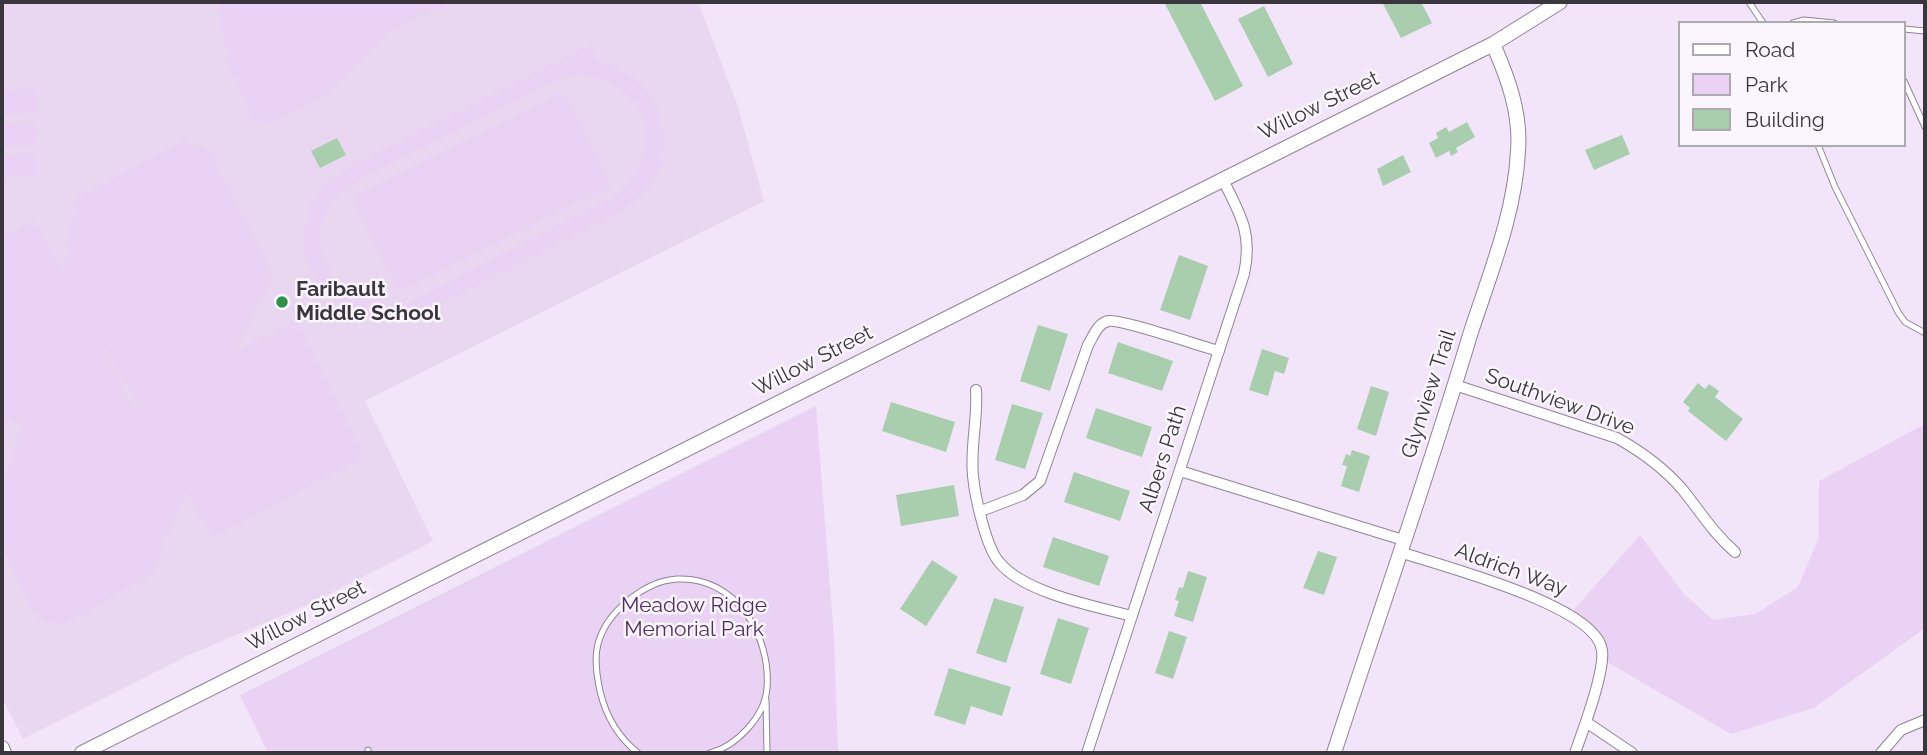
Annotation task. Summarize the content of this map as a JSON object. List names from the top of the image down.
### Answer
{
  "streets": {
    "street": [
      "Willow Street",
      "Glynview Trail",
      "Southview Drive",
      "Albers Path",
      "Aldrich Way"
    ]
  },
  "crossings": [
    ["Willow Street", "Glynview Trail"],
    ["Willow Street", "Albers Path"],
    ["Glynview Trail", "Southview Drive"],
    ["Glynview Trail", "Aldrich Way"],
    ["Albers Path", "Aldrich Way"]
  ],
  "parks": ["Meadow Ridge Memorial Park"],
  "places": ["Faribault Middle School"],
  "legend": ["Road", "Park", "Building"]
}
